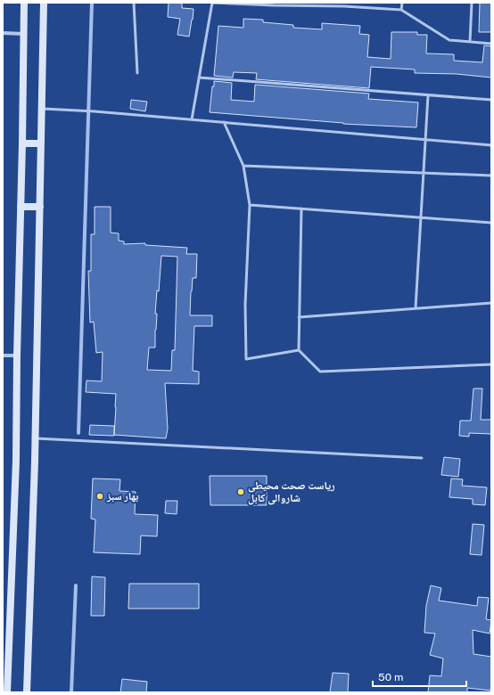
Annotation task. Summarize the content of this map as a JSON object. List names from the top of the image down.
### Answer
{
  "places": ["ریاست صحت محیطی شاروالی کابل", "بهار سبز"],
  "scale_bar": "50 m"
}
